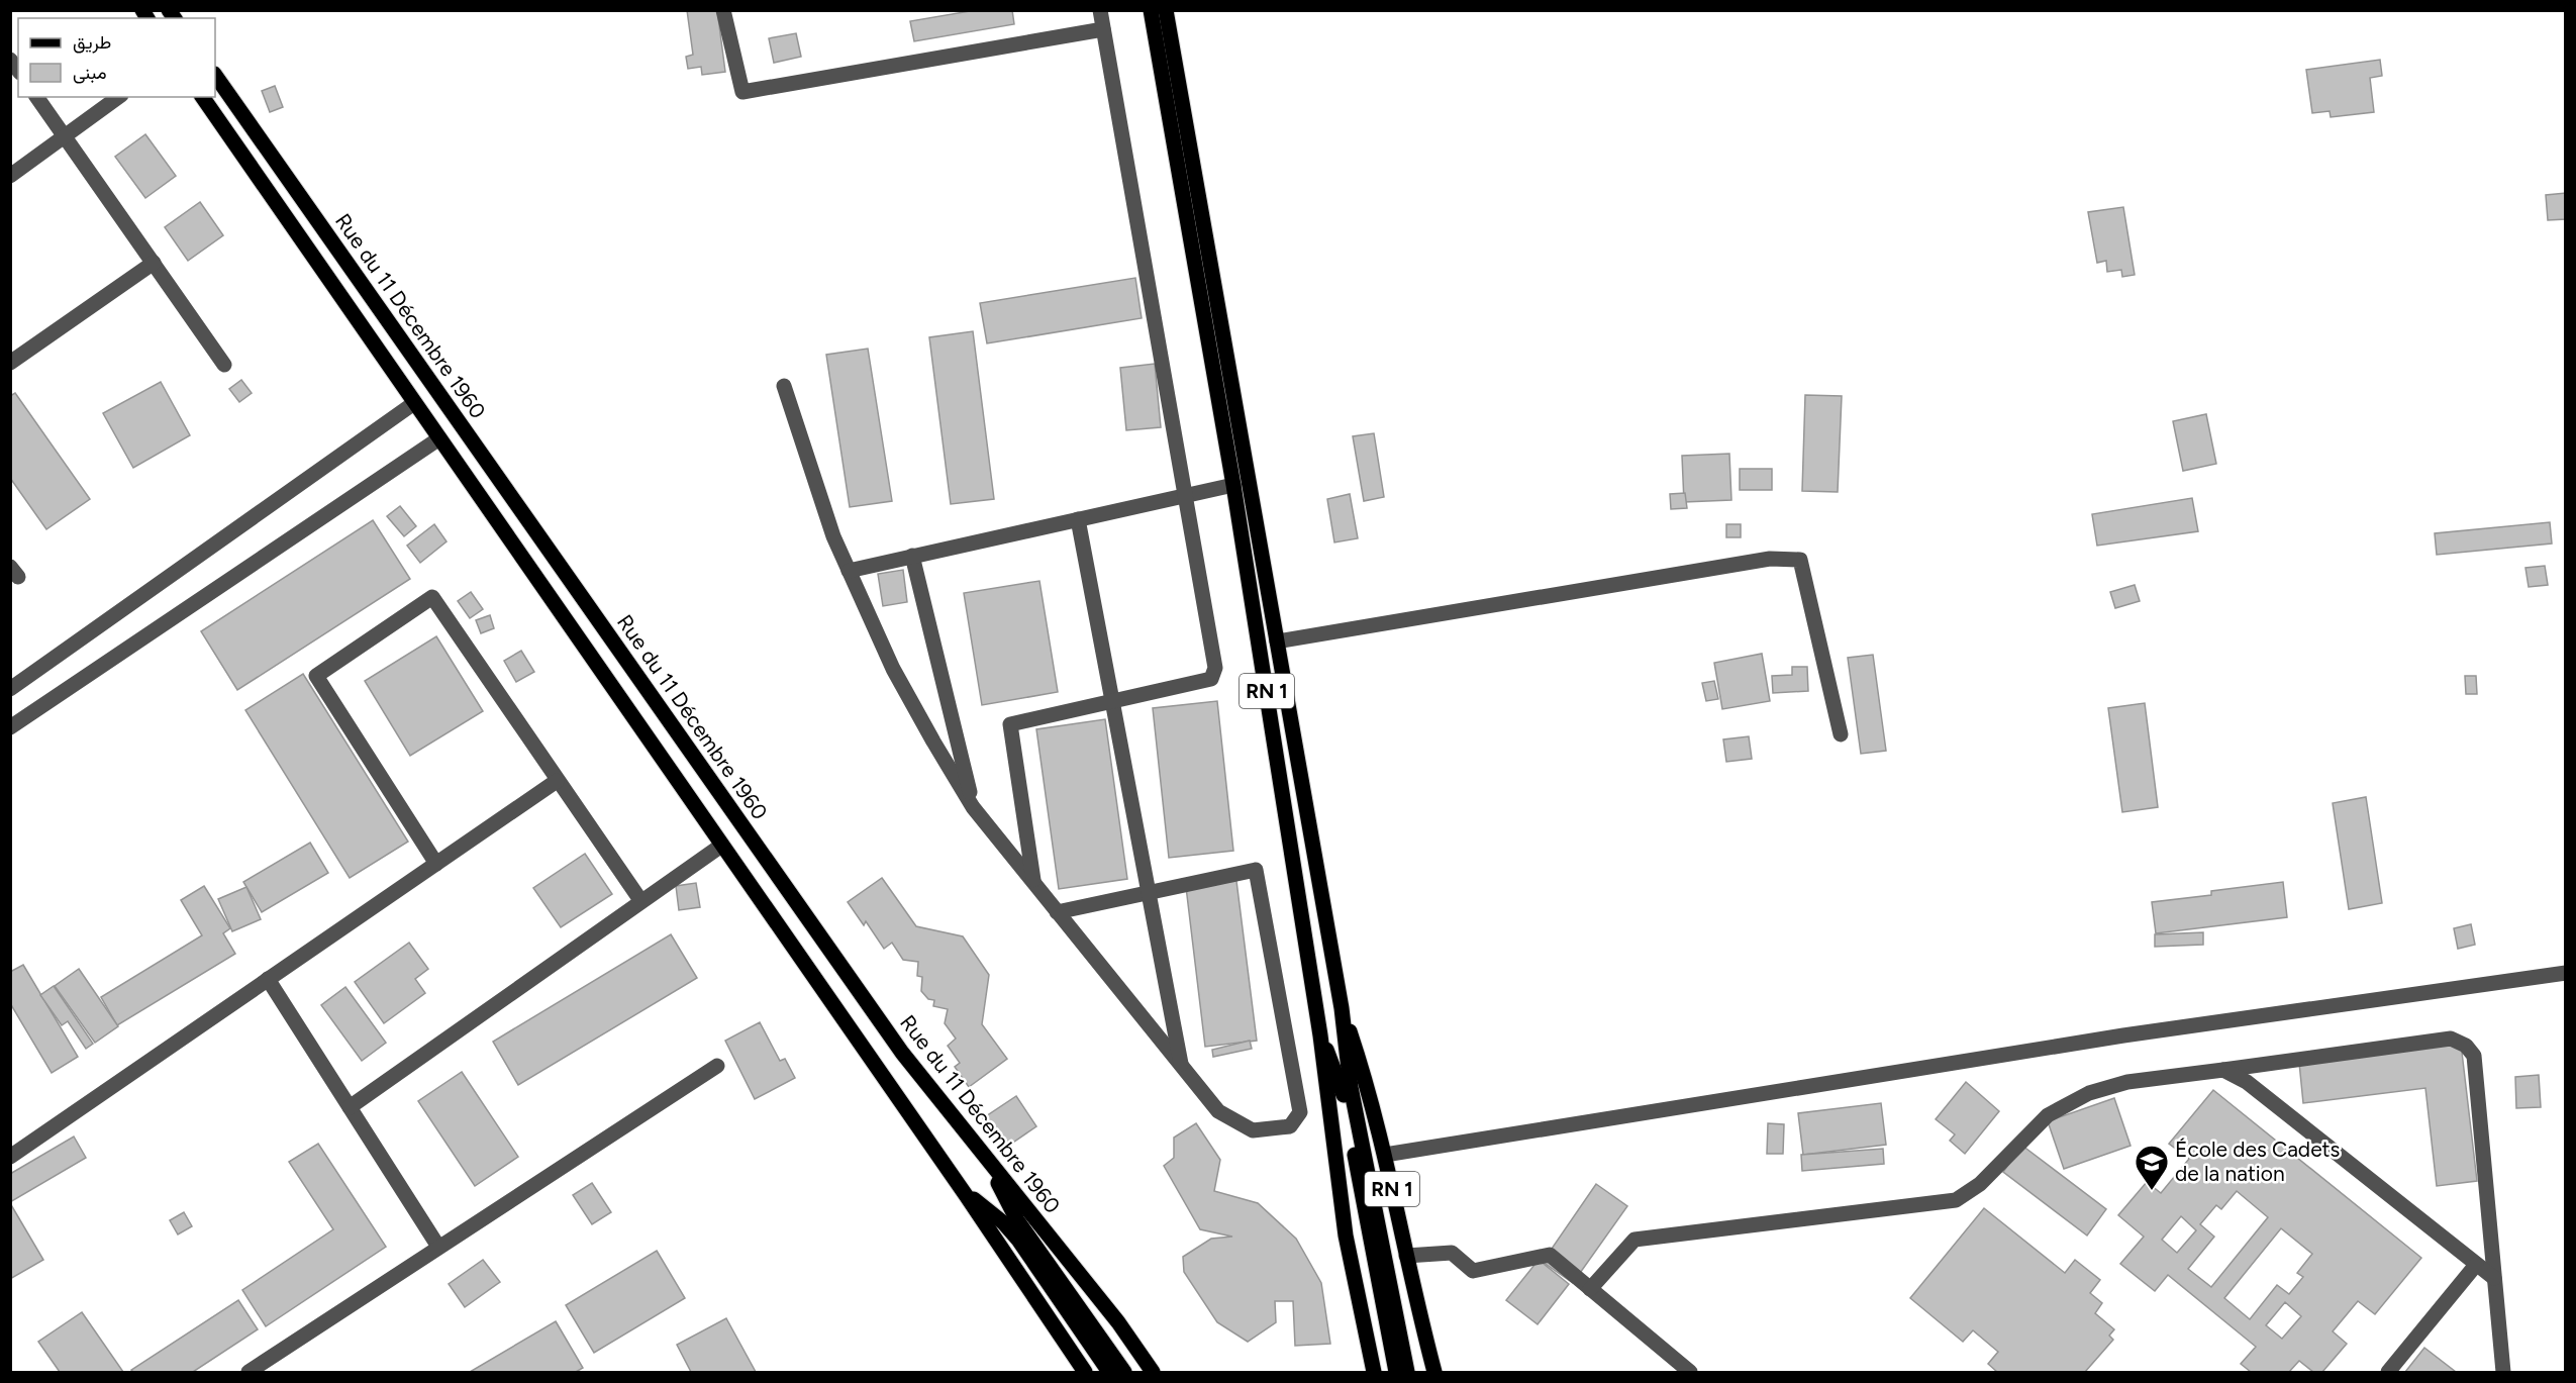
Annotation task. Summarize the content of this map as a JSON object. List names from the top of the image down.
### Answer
{
  "streets": {
    "main road": ["Rue du 11 Décembre 1960", "RN 1"]
  },
  "places": {
    "school or university": ["École des Cadets de la nation"]
  },
  "legend": ["طريق", "مبنى"]
}
